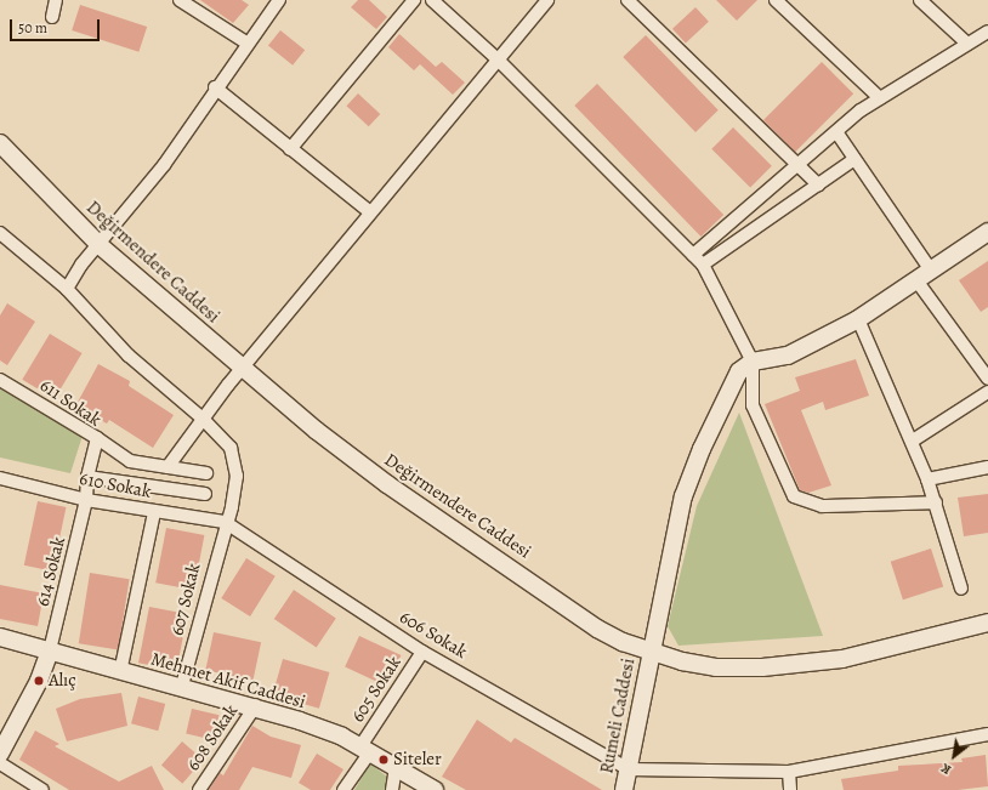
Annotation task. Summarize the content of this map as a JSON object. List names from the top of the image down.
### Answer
{
  "streets": {
    "street": [
      "Değirmendere Caddesi",
      "611 Sokak",
      "610 Sokak",
      "614 Sokak",
      "607 Sokak",
      "606 Sokak",
      "Mehmet Akif Caddesi",
      "605 Sokak",
      "Rumeli Caddesi",
      "608 Sokak"
    ]
  },
  "crossings": [
    ["Değirmendere Caddesi", "Rumeli Caddesi"],
    ["611 Sokak", "610 Sokak"],
    ["611 Sokak", "614 Sokak"],
    ["610 Sokak", "614 Sokak"],
    ["610 Sokak", "607 Sokak"],
    ["610 Sokak", "606 Sokak"],
    ["614 Sokak", "Mehmet Akif Caddesi"],
    ["607 Sokak", "606 Sokak"],
    ["607 Sokak", "Mehmet Akif Caddesi"],
    ["606 Sokak", "605 Sokak"],
    ["606 Sokak", "Rumeli Caddesi"],
    ["Mehmet Akif Caddesi", "605 Sokak"],
    ["Mehmet Akif Caddesi", "608 Sokak"]
  ],
  "places": ["Alıç", "Siteler"],
  "scale_bar": "50 m",
  "north": "bottom left"
}
